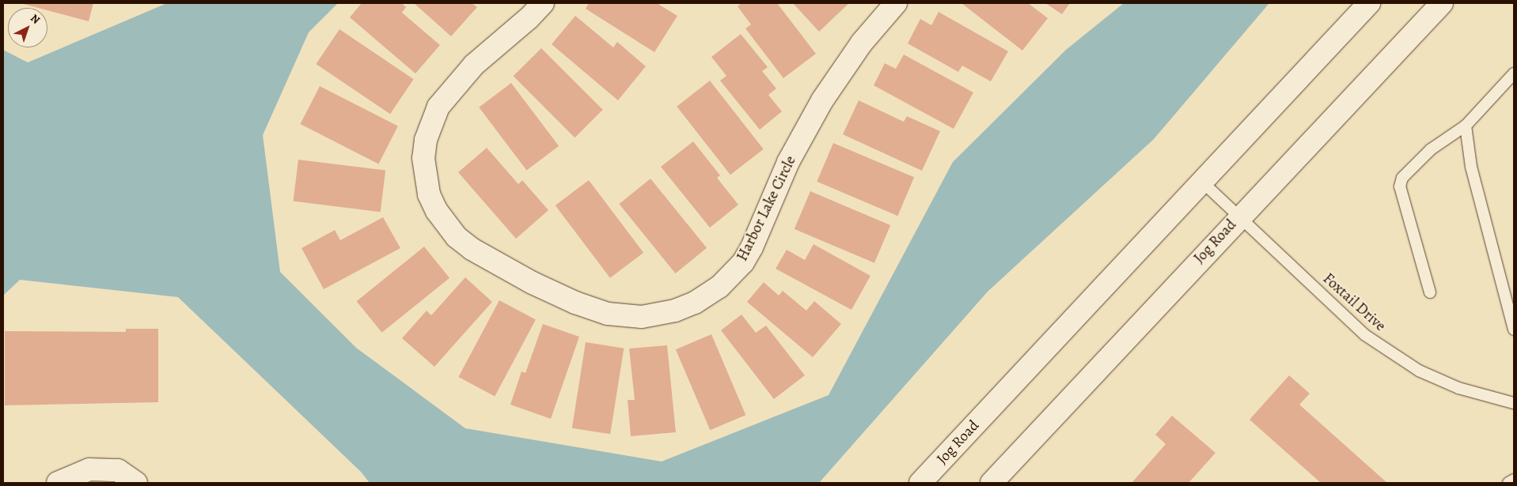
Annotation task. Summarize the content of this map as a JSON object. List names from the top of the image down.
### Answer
{
  "streets": {
    "main road": ["Harbor Lake Circle", "Jog Road"],
    "lane": ["Foxtail Drive"]
  },
  "crossings": [
    ["Jog Road", "Foxtail Drive"]
  ],
  "north": "top right"
}
